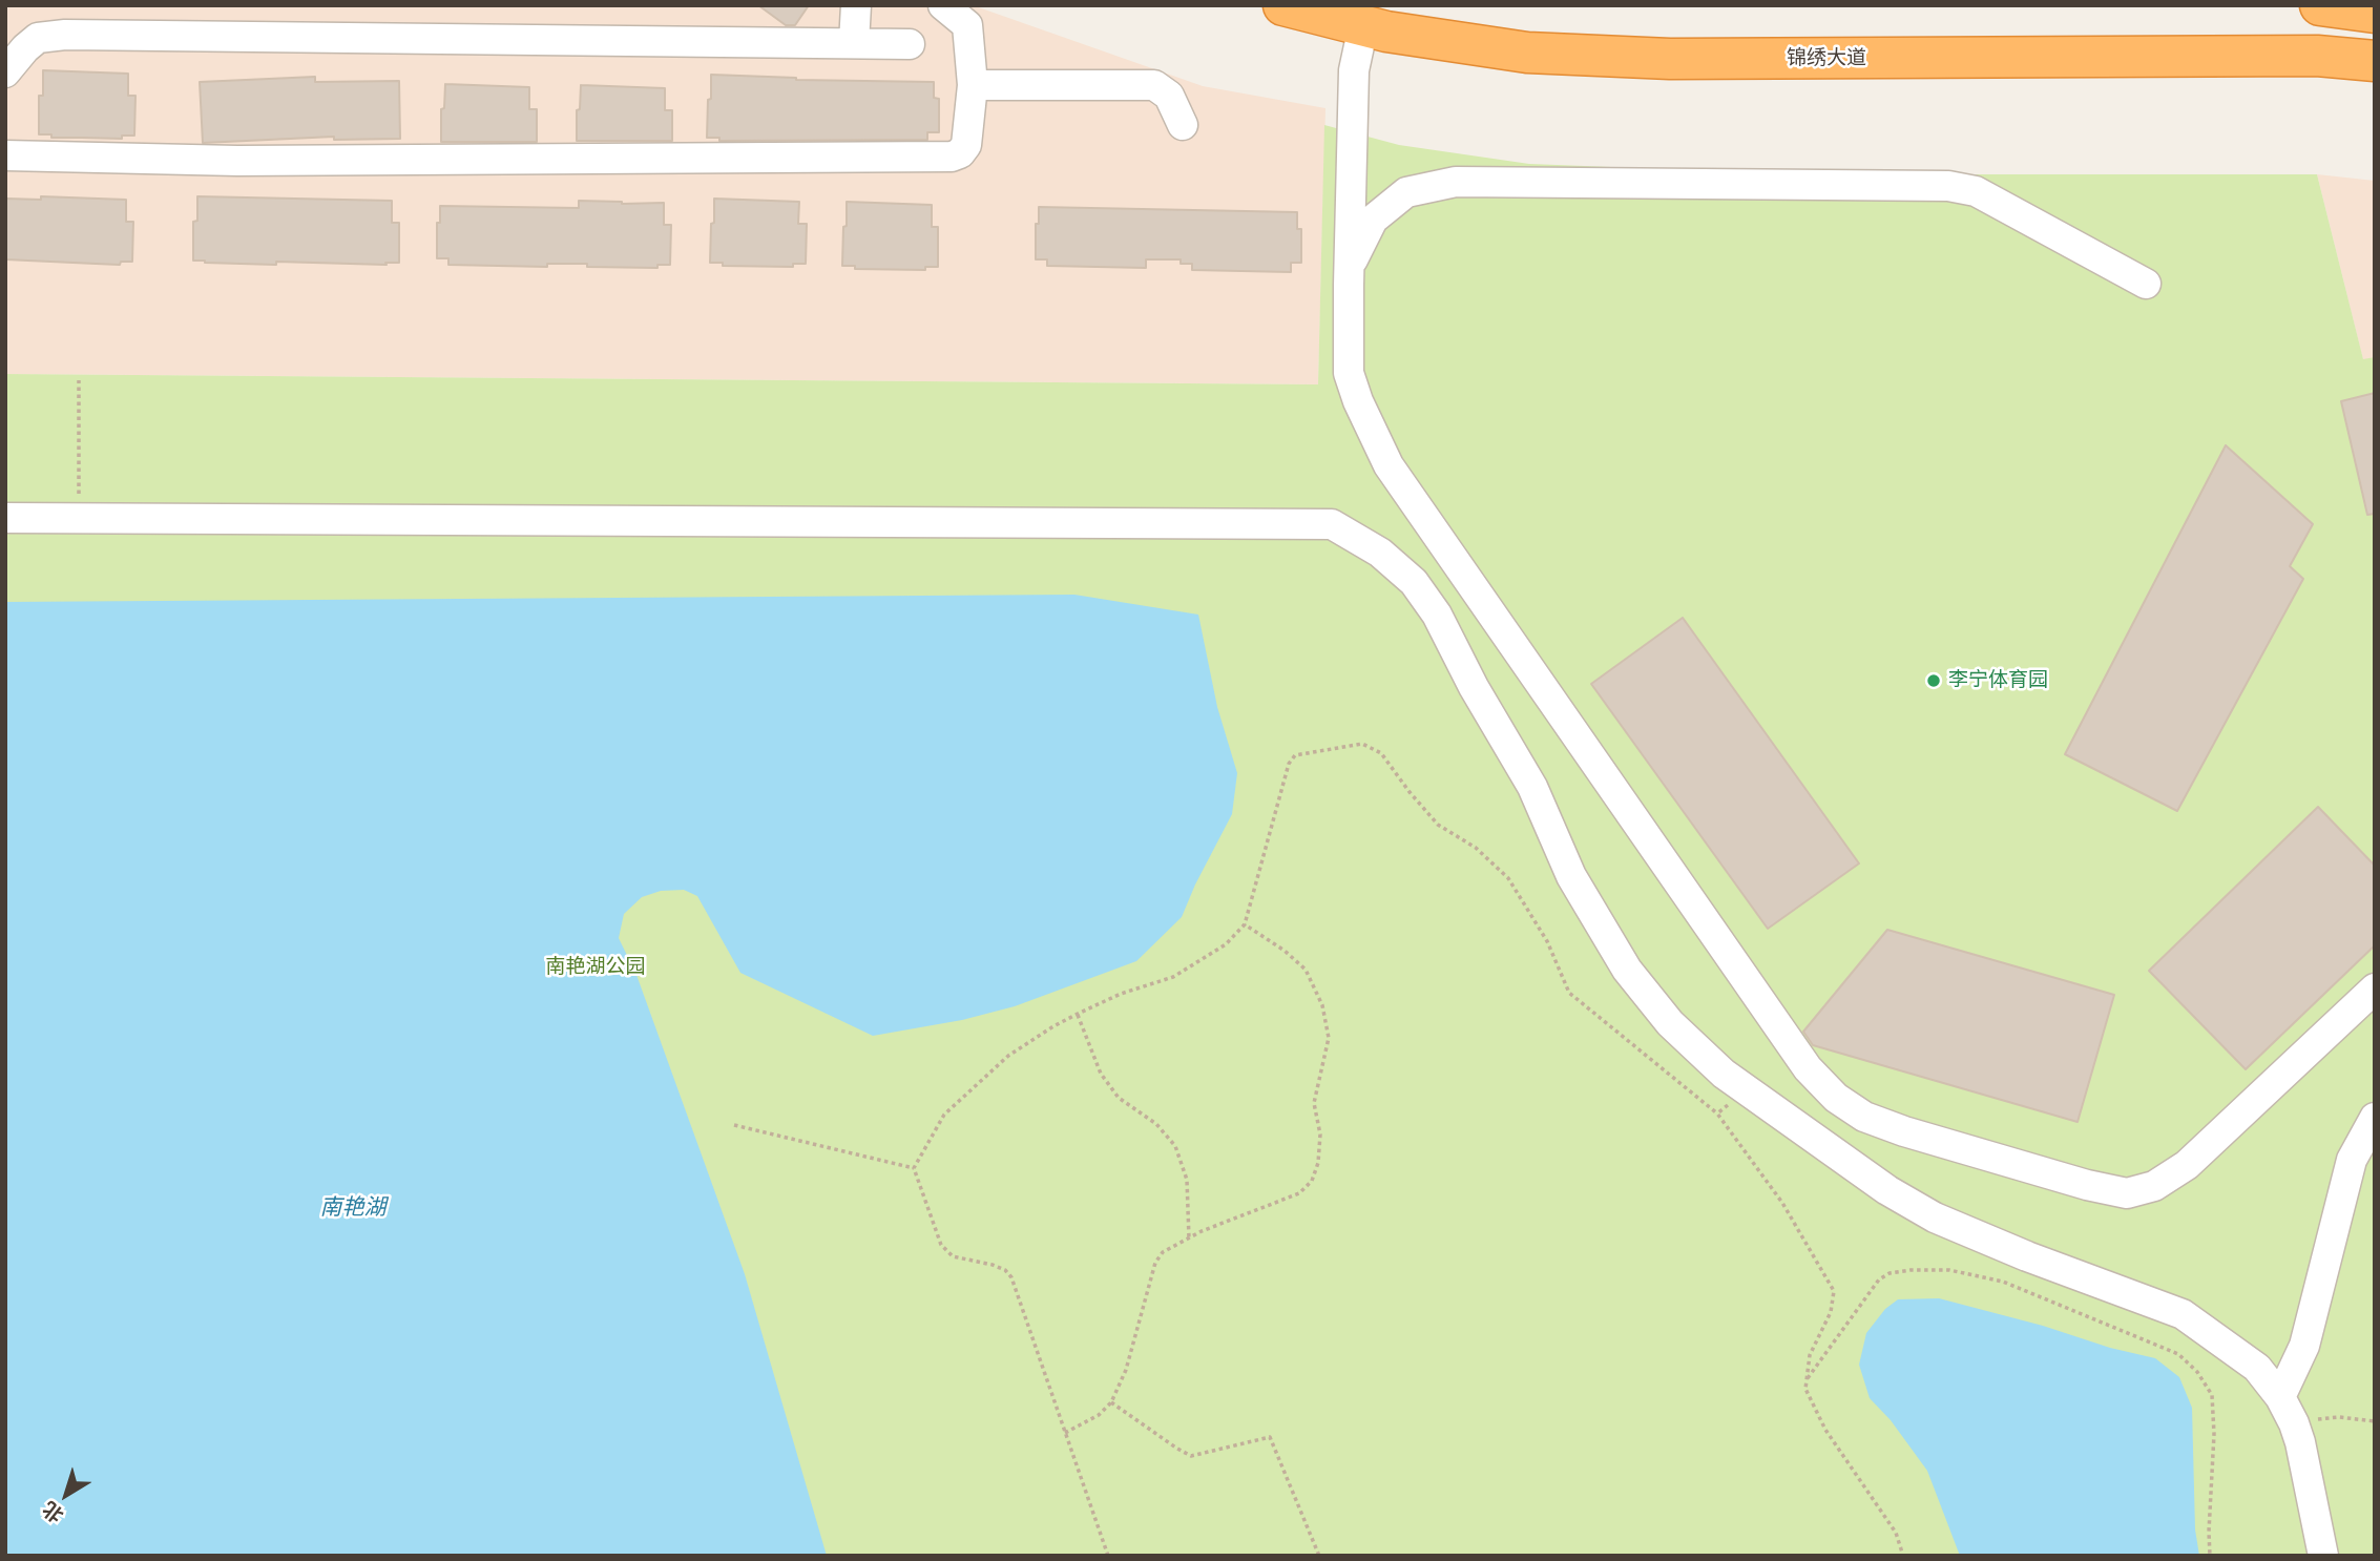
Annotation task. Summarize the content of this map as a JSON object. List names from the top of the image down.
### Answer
{
  "streets": {
    "highway": ["锦绣大道"]
  },
  "water": ["南艳湖"],
  "parks": ["南艳湖公园"],
  "places": ["李宁体育园"],
  "north": "bottom left"
}
